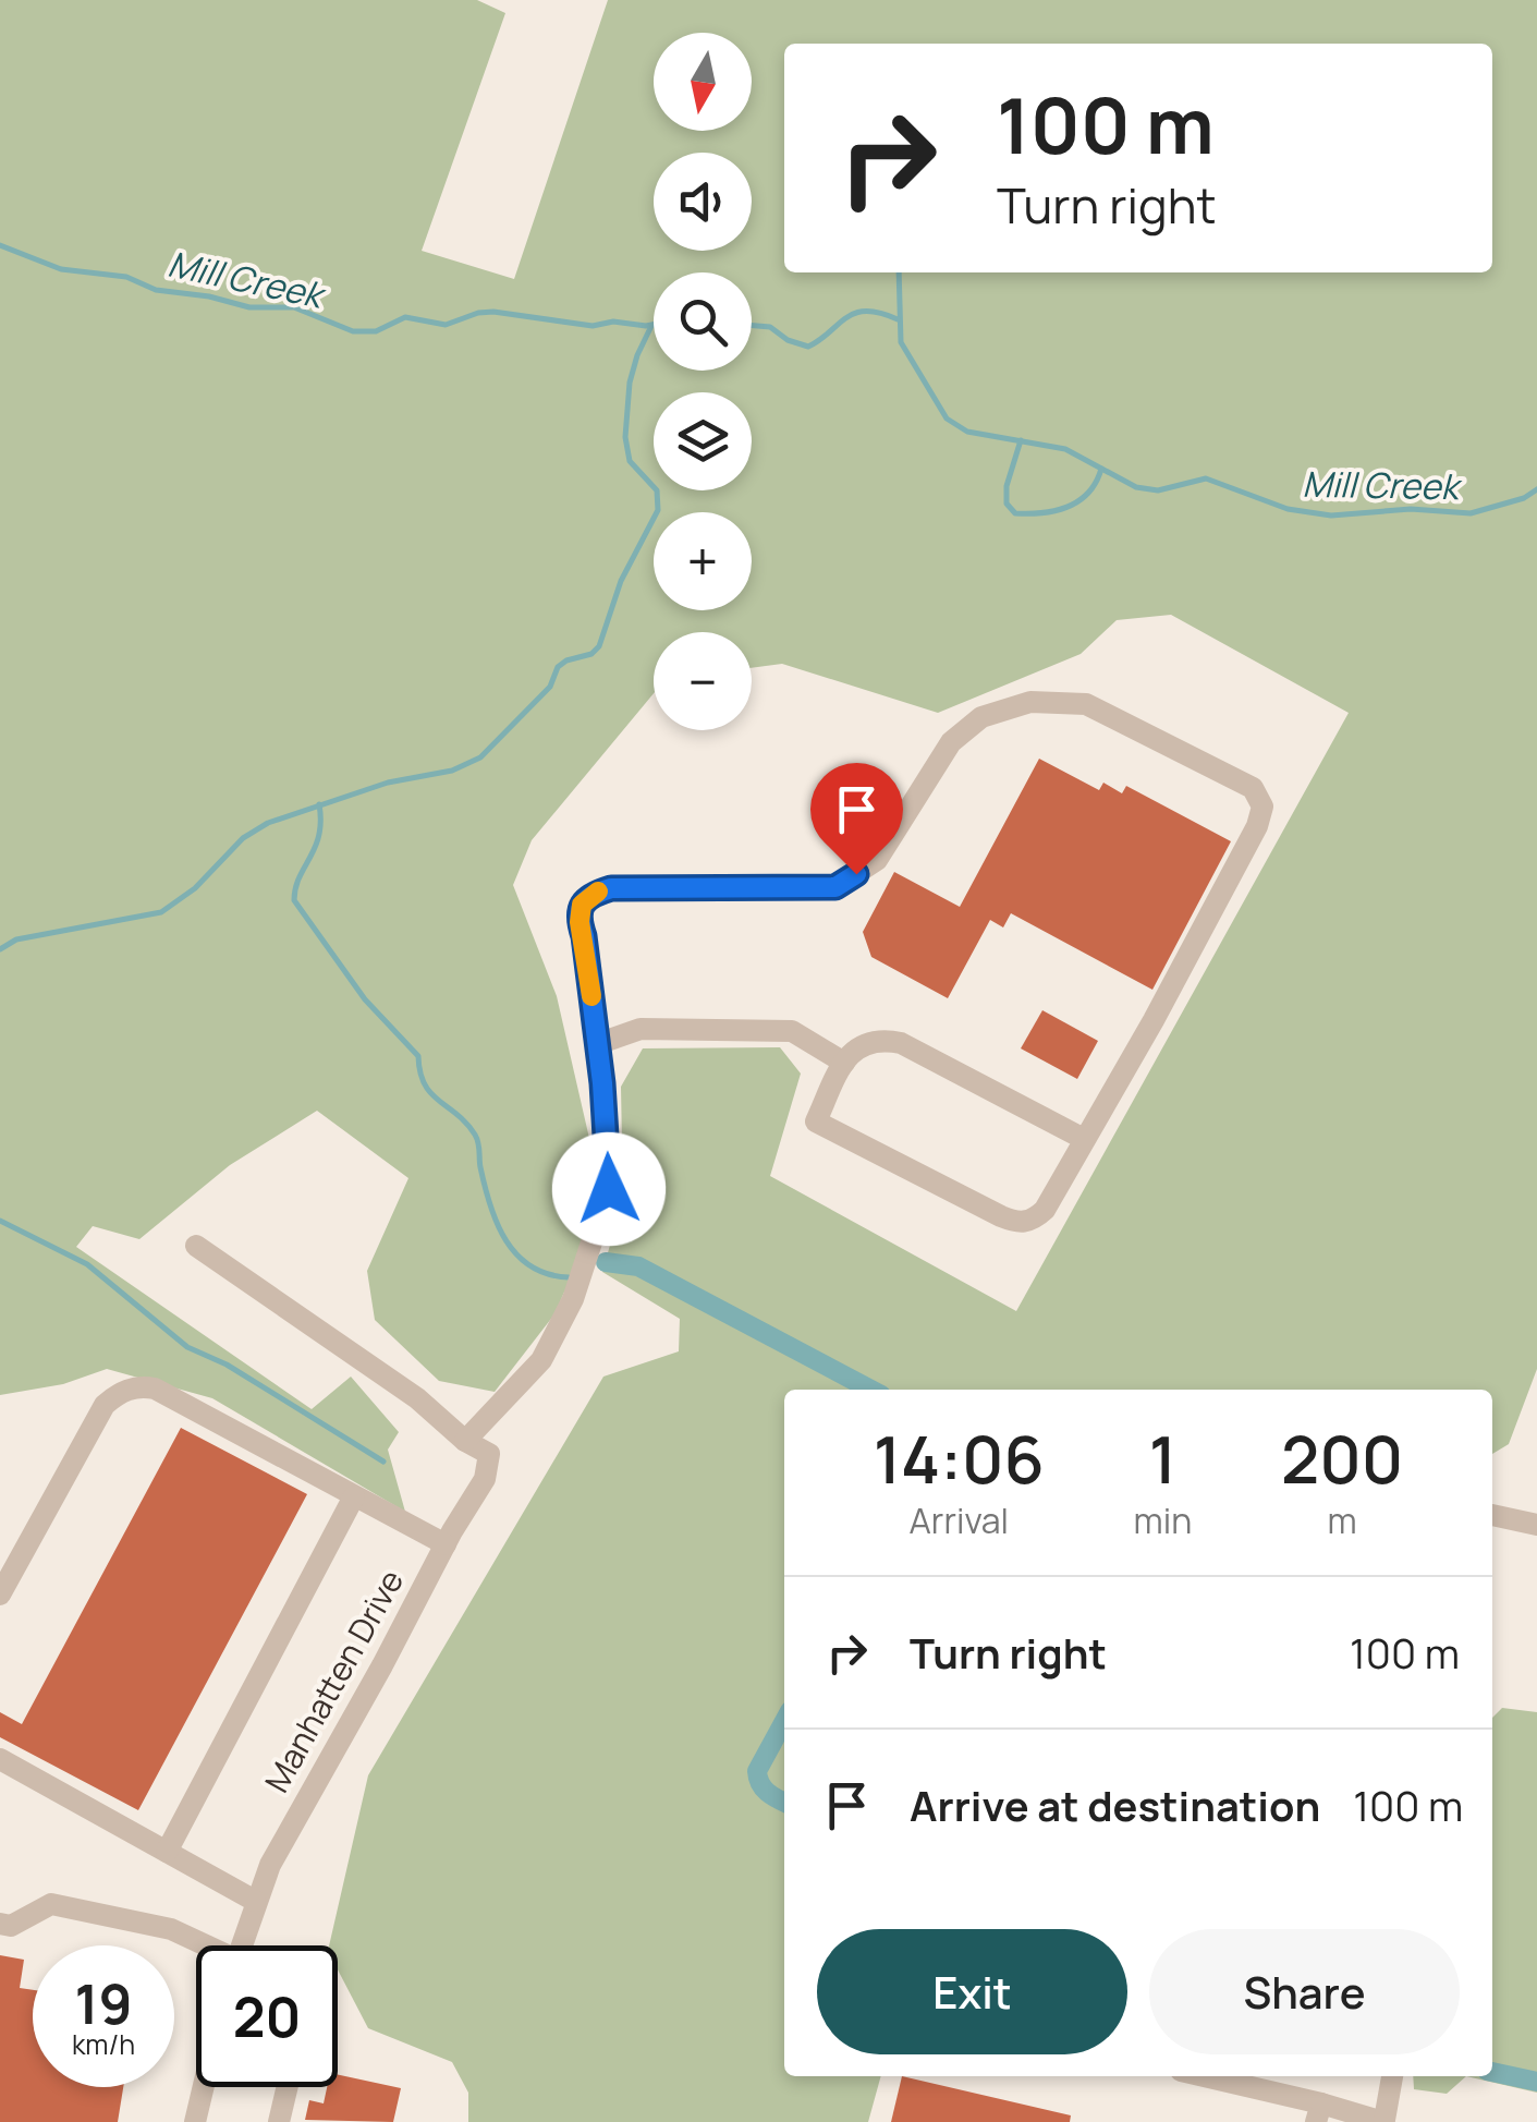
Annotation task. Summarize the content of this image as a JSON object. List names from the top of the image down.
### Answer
{
  "streets": {
    "street": ["Manhatten Drive"]
  },
  "water": ["Mill Creek"],
  "north": "bottom",
  "page": {
    "map_buttons": ["+", "−"],
    "turn": ["100 m", "Turn right"],
    "eta": [
      "14:06",
      "Arrival",
      "1",
      "min",
      "200",
      "m"
    ],
    "list": [
      {
        "name": "Turn right",
        "value": "100 m"
      },
      {
        "name": "Arrive at destination",
        "value": "100 m"
      }
    ],
    "buttons": ["Exit", "Share"],
    "speed": "19 km/h",
    "limit": "20"
  }
}
